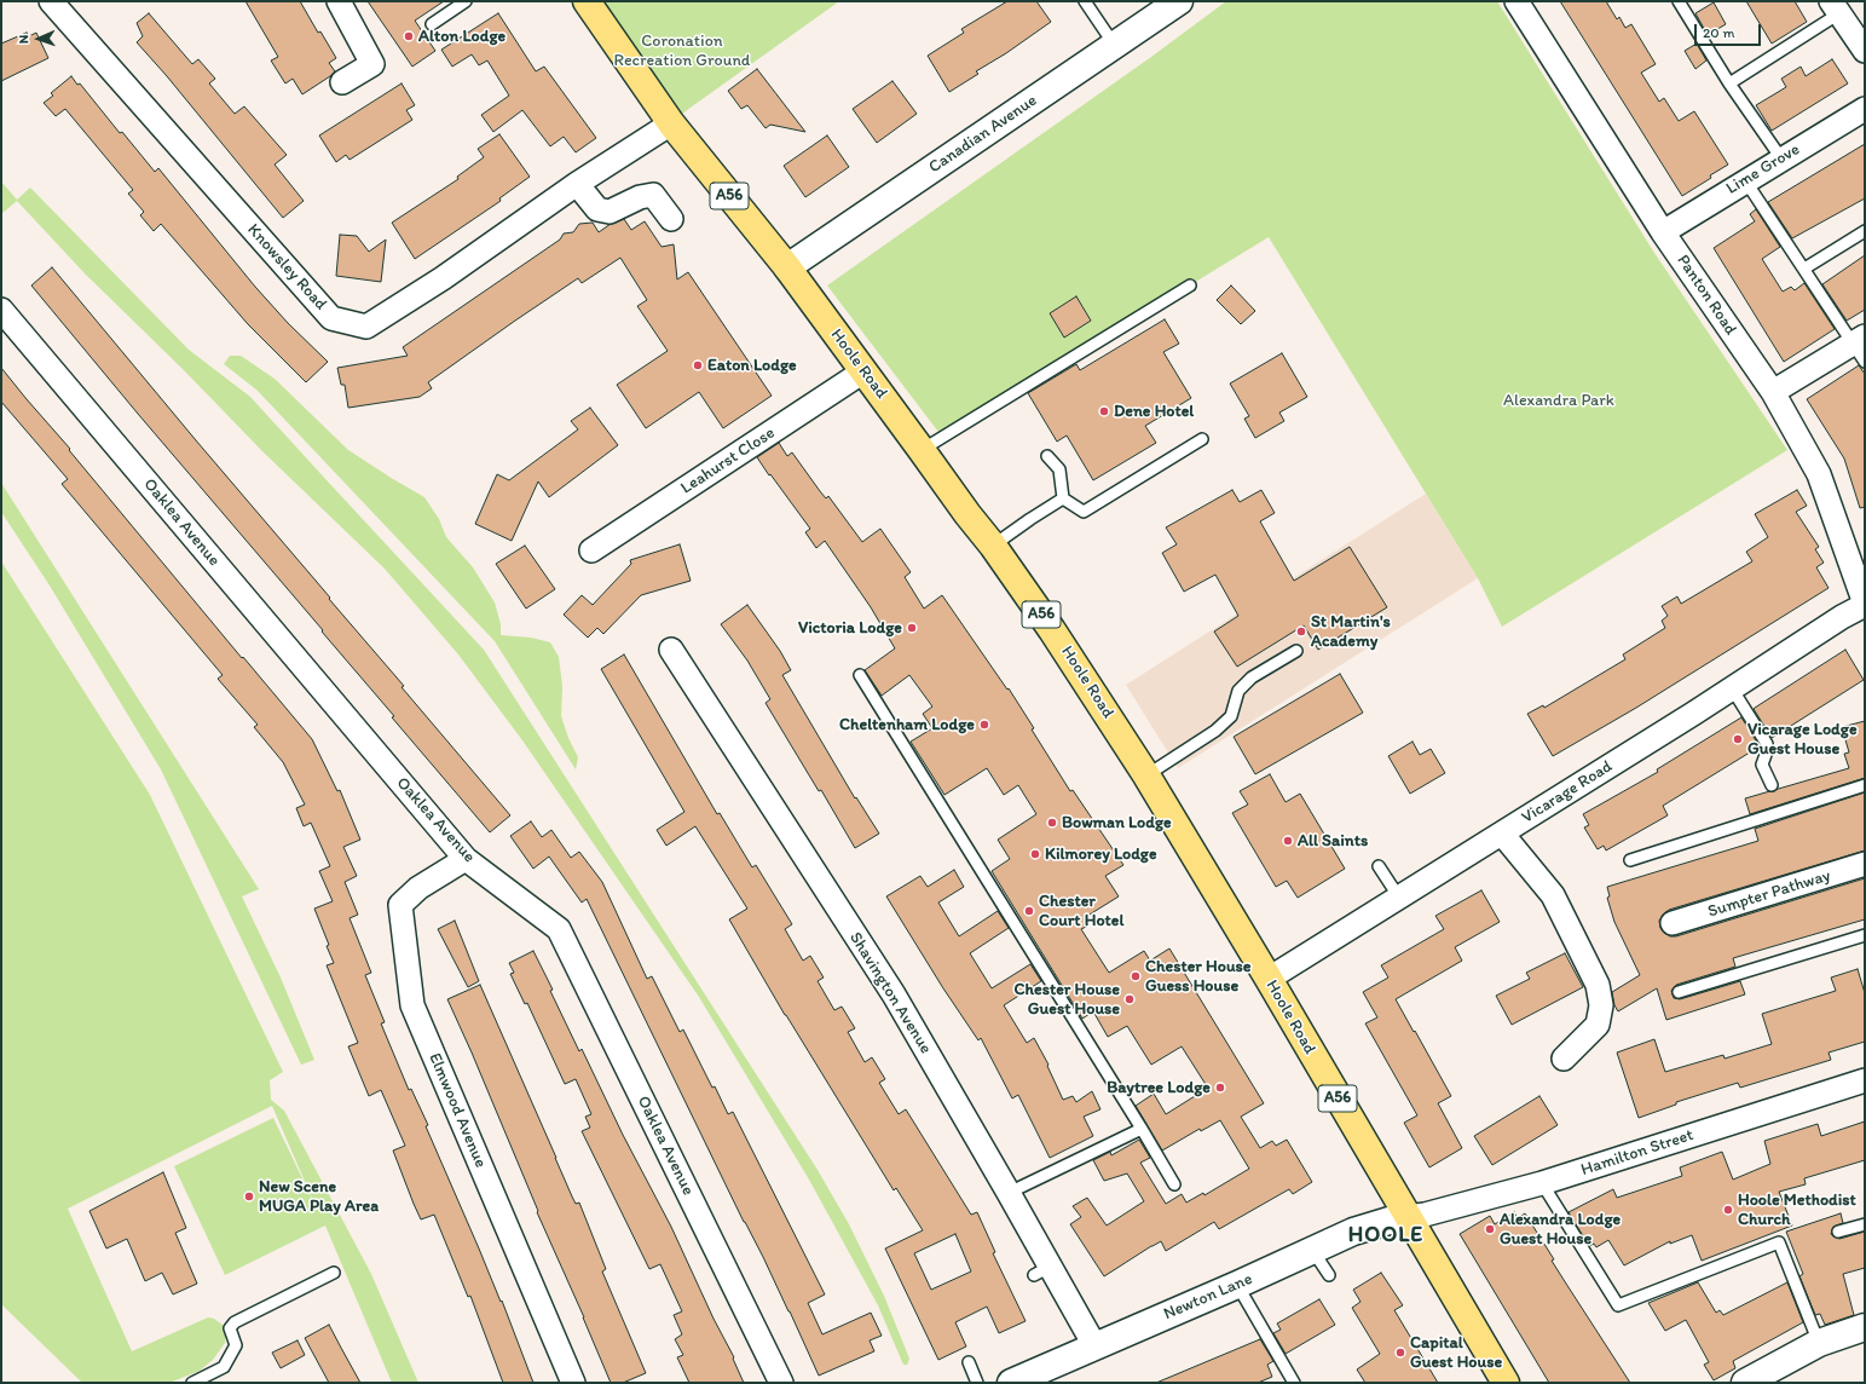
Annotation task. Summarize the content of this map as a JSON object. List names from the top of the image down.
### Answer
{
  "streets": {
    "highway": ["A56", "Hoole Road"],
    "street": [
      "Canadian Avenue",
      "Lime Grove",
      "Knowsley Road",
      "Panton Road",
      "Leahurst Close",
      "Oaklea Avenue",
      "Vicarage Road",
      "Sumpter Pathway",
      "Shavington Avenue",
      "Elmwood Avenue",
      "Hamilton Street",
      "Newton Lane"
    ]
  },
  "crossings": [
    ["Canadian Avenue", "Hoole Road"],
    ["Lime Grove", "Panton Road"],
    ["Knowsley Road", "Hoole Road"],
    ["Panton Road", "Vicarage Road"],
    ["Hoole Road", "Leahurst Close"],
    ["Hoole Road", "Vicarage Road"],
    ["Hoole Road", "Hamilton Street"],
    ["Hoole Road", "Newton Lane"],
    ["Oaklea Avenue", "Elmwood Avenue"],
    ["Shavington Avenue", "Newton Lane"],
    ["Hamilton Street", "Newton Lane"]
  ],
  "districts": ["HOOLE"],
  "parks": ["Coronation Recreation Ground", "Alexandra Park"],
  "places": [
    "Alton Lodge",
    "Eaton Lodge",
    "Dene Hotel",
    "Victoria Lodge",
    "St Martin's Academy",
    "Cheltenham Lodge",
    "Vicarage Lodge Guest House",
    "Bowman Lodge",
    "All Saints",
    "Kilmorey Lodge",
    "Chester Court Hotel",
    "Chester House Guess House",
    "Chester House Guest House",
    "Baytree Lodge",
    "New Scene MUGA Play Area",
    "Hoole Methodist Church",
    "Alexandra Lodge Guest House",
    "Capital Guest House"
  ],
  "scale_bar": "20 m",
  "north": "left"
}
